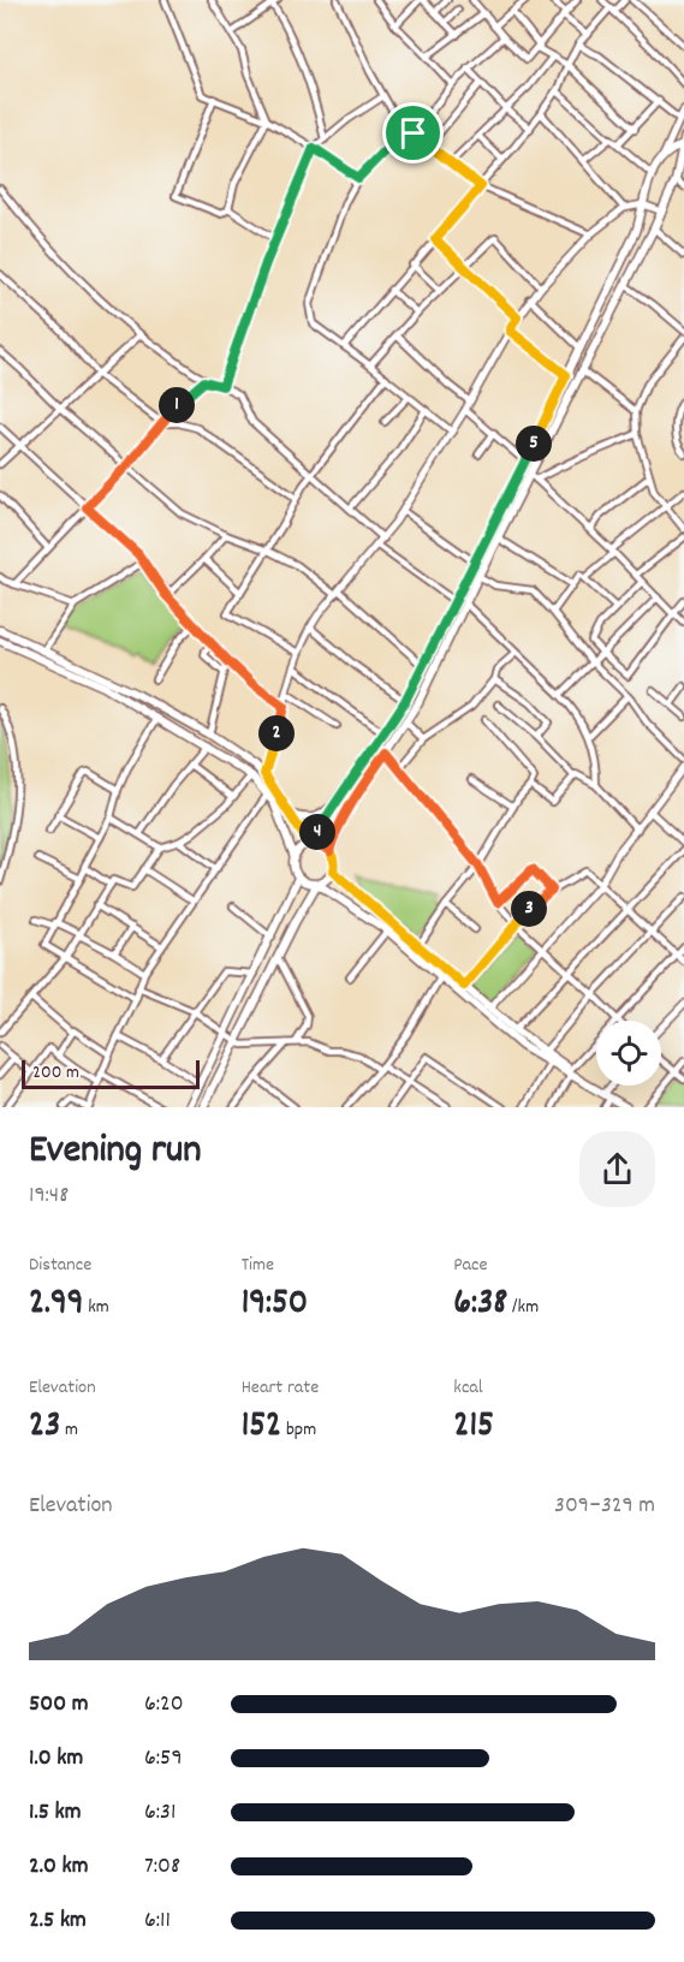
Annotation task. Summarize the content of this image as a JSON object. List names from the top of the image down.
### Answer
{
  "scale_bar": "200 m",
  "page": {
    "pins": [
      "1",
      "5",
      "2",
      "4",
      "3"
    ],
    "scale": "200 m",
    "heading": ["Evening run", "19:48"],
    "stats": [
      ["Distance", "2.99 km"],
      ["Time", "19:50"],
      ["Pace", "6:38 /km"],
      ["Elevation", "23 m"],
      ["Heart rate", "152 bpm"],
      ["kcal", "215"]
    ],
    "chart": ["Elevation", "309–329 m"],
    "list": [
      {
        "name": "500 m",
        "note": "6:20"
      },
      {
        "name": "1.0 km",
        "note": "6:59"
      },
      {
        "name": "1.5 km",
        "note": "6:31"
      },
      {
        "name": "2.0 km",
        "note": "7:08"
      },
      {
        "name": "2.5 km",
        "note": "6:11"
      }
    ]
  }
}
